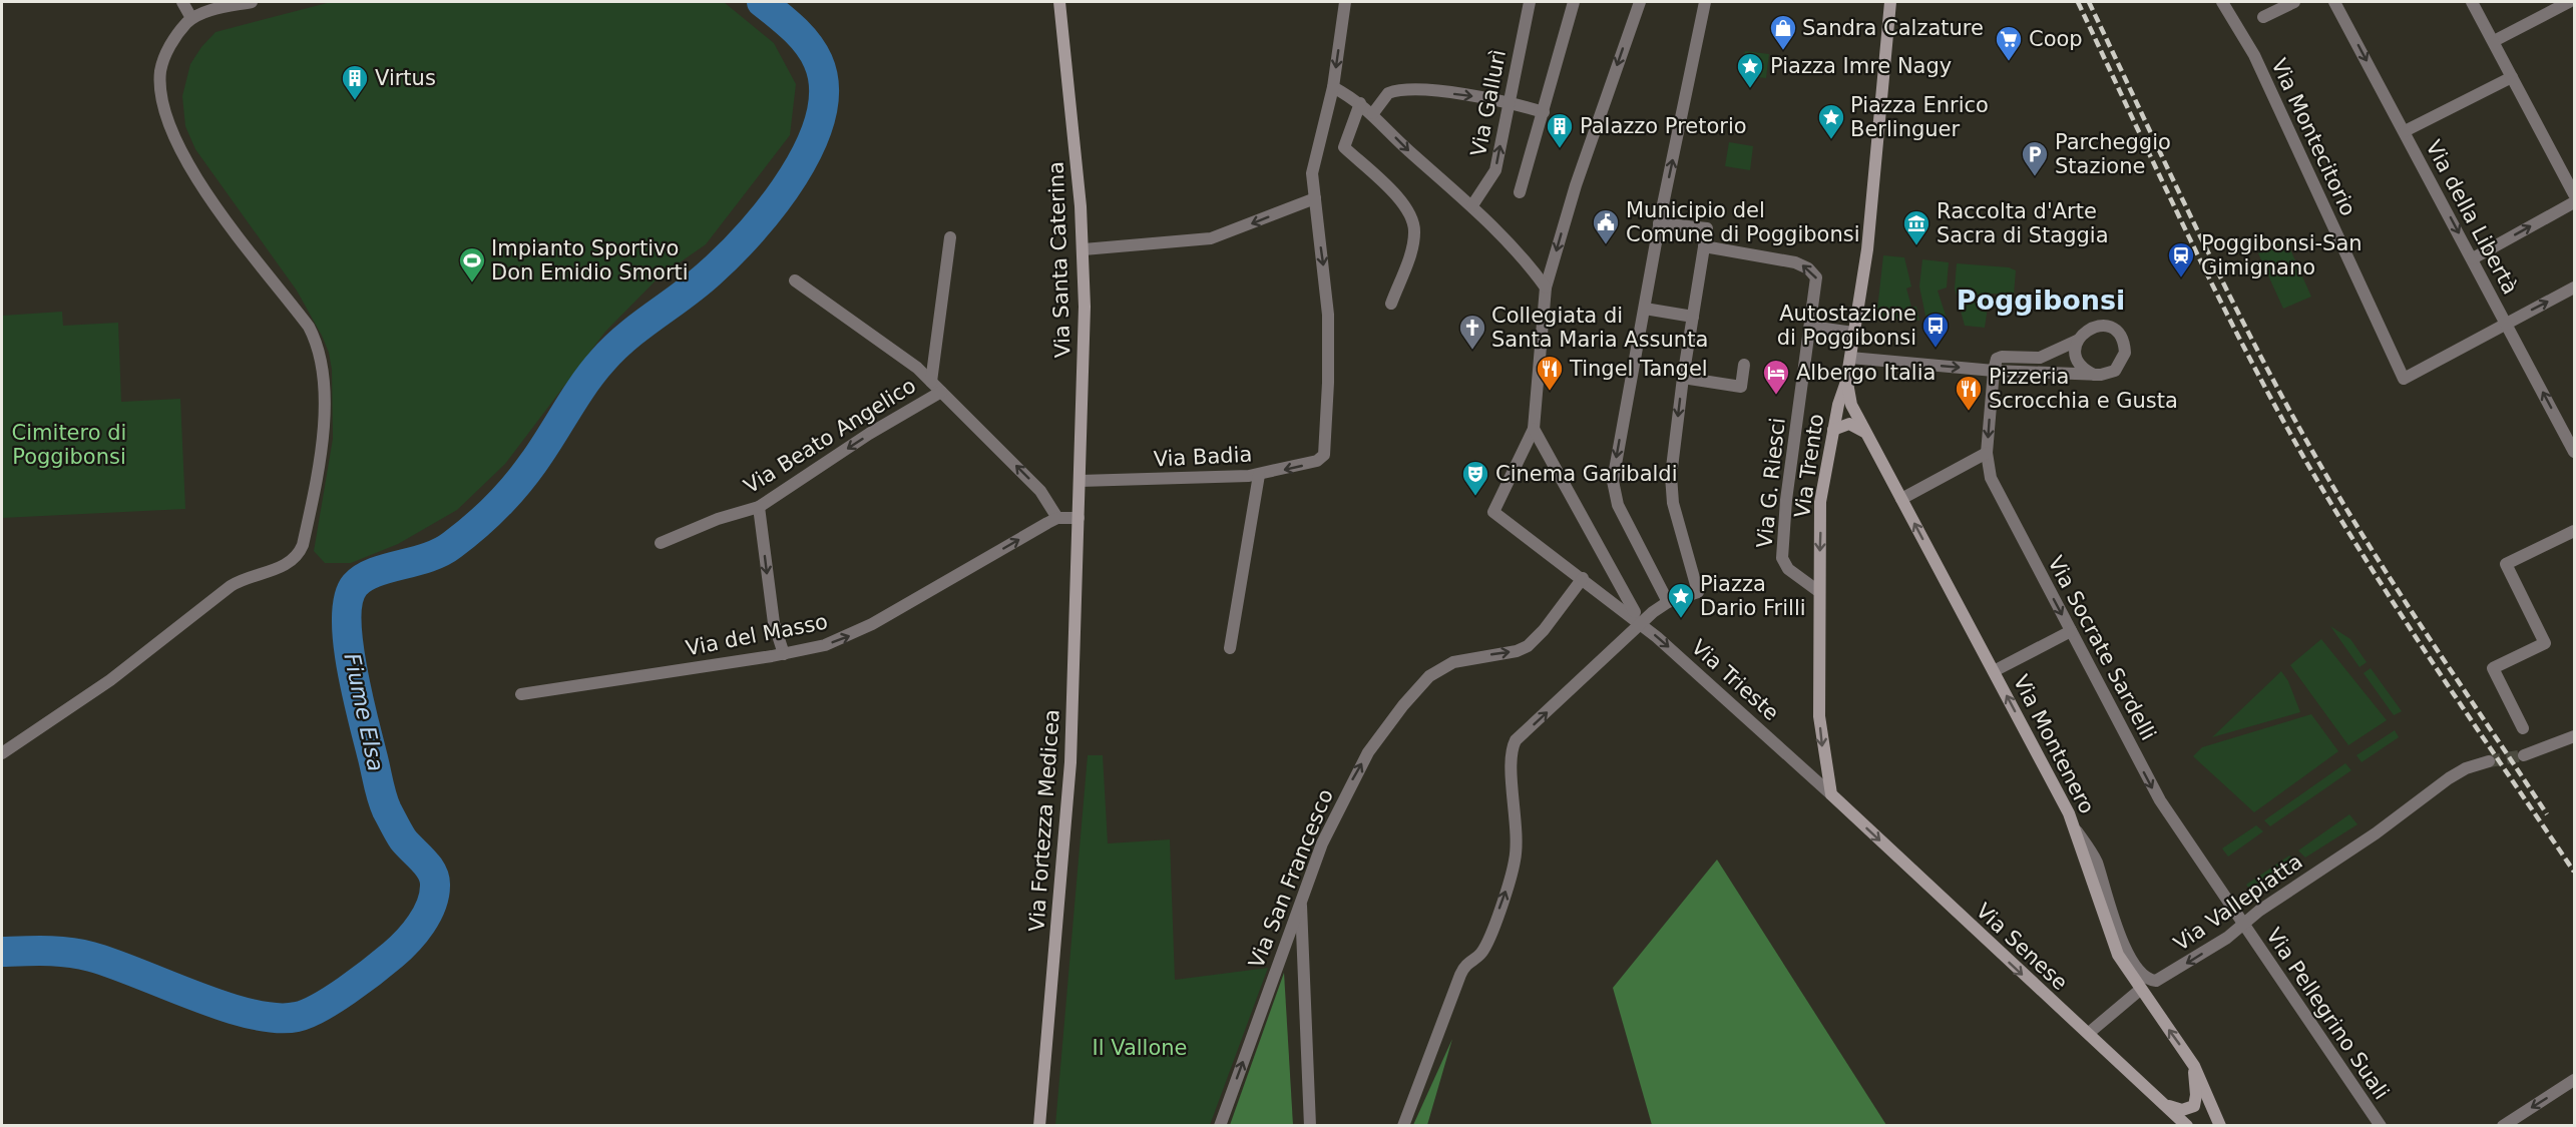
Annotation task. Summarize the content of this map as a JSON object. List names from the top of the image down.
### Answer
{
  "streets": {
    "main road": [
      "Via Santa Caterina",
      "Via Trento",
      "Via Montenero",
      "Via Fortezza Medicea",
      "Via Senese"
    ],
    "street": [
      "Via Gallurì",
      "Via Montecitorio",
      "Via della Libertà",
      "Via Beato Angelico",
      "Via Badia",
      "Via G. Riesci",
      "Via del Masso",
      "Via Socrate Sardelli",
      "Via Trieste",
      "Via San Francesco",
      "Via Vallepiatta",
      "Via Pellegrino Suali"
    ]
  },
  "crossings": [
    ["Via Montecitorio", "Via della Libertà"],
    ["Via Santa Caterina", "Via Badia"],
    ["Via Santa Caterina", "Via del Masso"],
    ["Via Santa Caterina", "Via Fortezza Medicea"],
    ["Via Trento", "Via G. Riesci"],
    ["Via Trento", "Via Trieste"],
    ["Via Trento", "Via Montenero"],
    ["Via Trento", "Via Senese"],
    ["Via del Masso", "Via Fortezza Medicea"],
    ["Via Socrate Sardelli", "Via Vallepiatta"],
    ["Via Socrate Sardelli", "Via Pellegrino Suali"],
    ["Via Trieste", "Via San Francesco"],
    ["Via Trieste", "Via Senese"],
    ["Via Montenero", "Via Vallepiatta"],
    ["Via Vallepiatta", "Via Pellegrino Suali"]
  ],
  "one_way": [
    "Via Badia",
    "Via Trento",
    "Via del Masso",
    "Via Socrate Sardelli",
    "Via Trieste",
    "Via Montenero",
    "Via San Francesco",
    "Via Senese"
  ],
  "districts": ["Poggibonsi"],
  "water": ["Fiume Elsa"],
  "parks": ["Cimitero di Poggibonsi", "Il Vallone"],
  "places": {
    "shop": ["Sandra Calzature"],
    "supermarket": ["Coop"],
    "place": ["Piazza Imre Nagy", "Piazza Enrico Berlinguer", "Piazza Dario Frilli"],
    "building": ["Virtus", "Palazzo Pretorio"],
    "parking": ["Parcheggio Stazione"],
    "public building": ["Municipio del Comune di Poggibonsi"],
    "museum": ["Raccolta d'Arte Sacra di Staggia"],
    "station": ["Poggibonsi-San Gimignano"],
    "sports": ["Impianto Sportivo Don Emidio Smorti"],
    "bus stop": ["Autostazione di Poggibonsi"],
    "church": ["Collegiata di Santa Maria Assunta"],
    "restaurant": ["Tingel Tangel", "Pizzeria Scrocchia e Gusta"],
    "hotel": ["Albergo Italia"],
    "theatre": ["Cinema Garibaldi"]
  }
}
